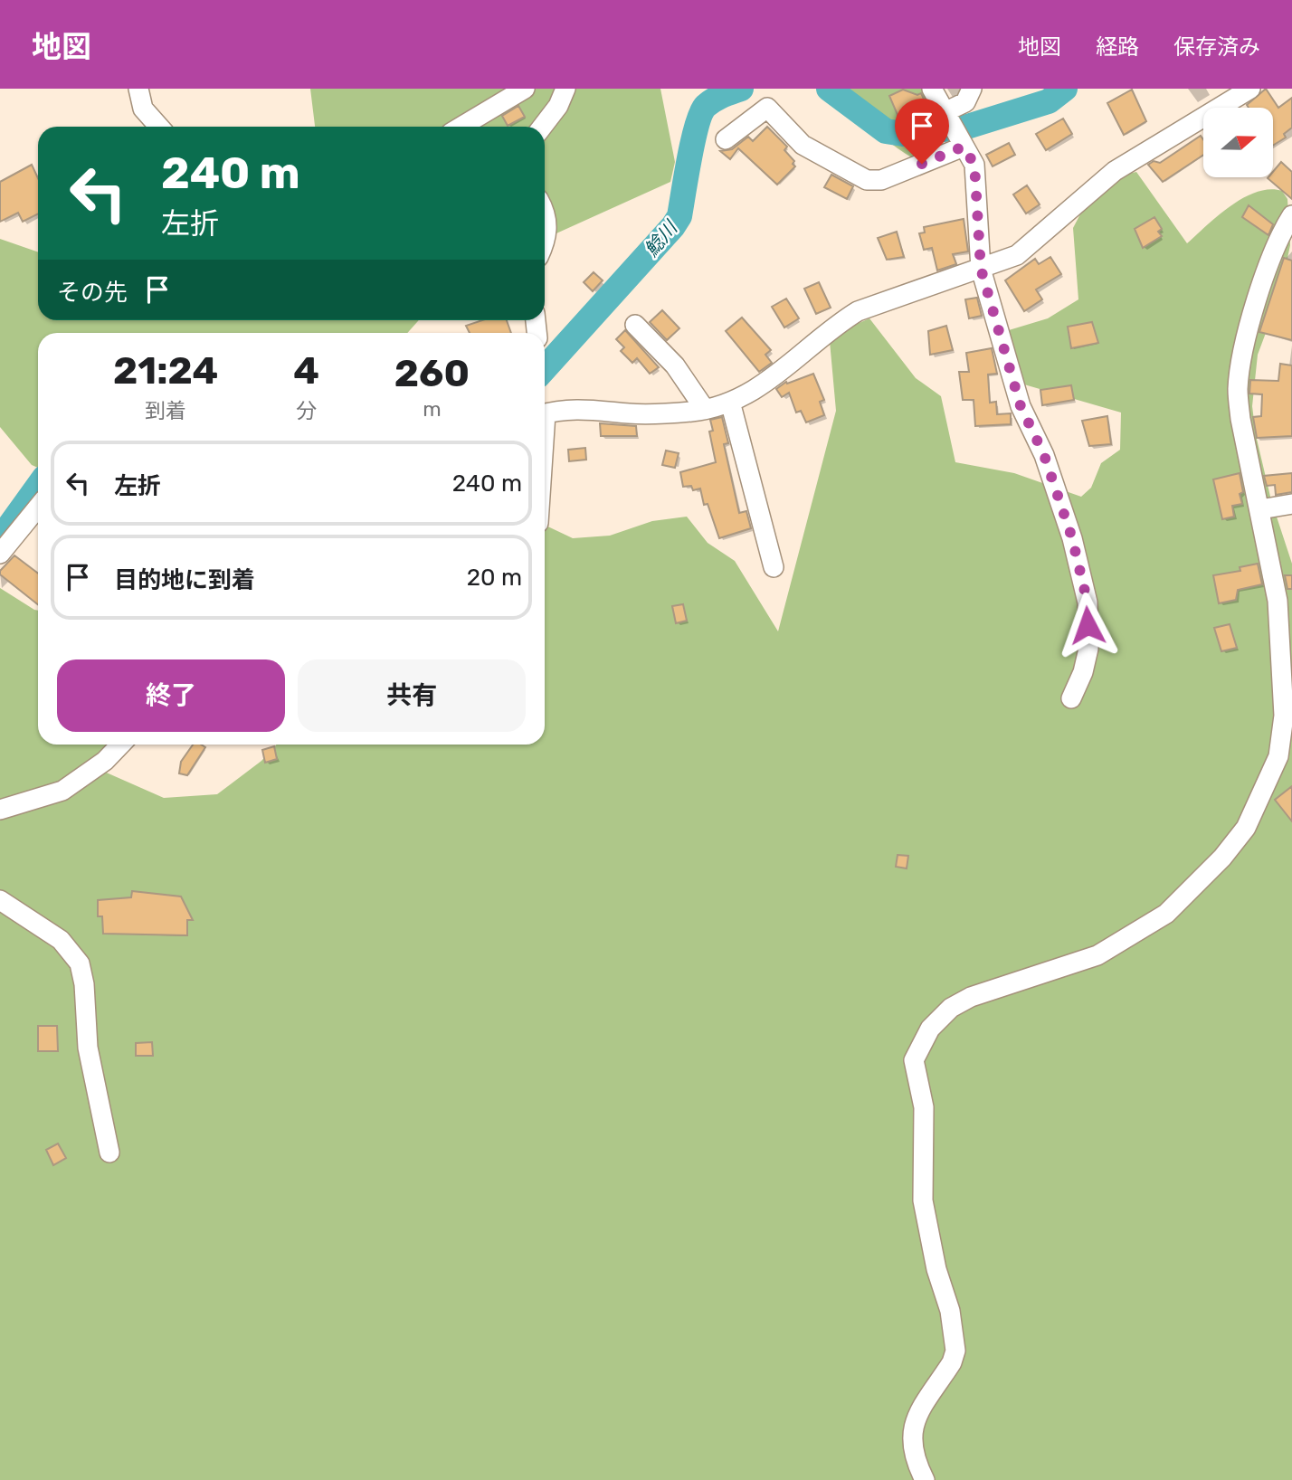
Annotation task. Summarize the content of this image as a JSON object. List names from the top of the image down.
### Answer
{
  "water": ["鯰川"],
  "north": "right",
  "page": {
    "header": "地図",
    "nav": ["地図", "経路", "保存済み"],
    "turn": ["240 m", "左折"],
    "then": "その先",
    "eta": [
      "21:24",
      "到着",
      "4",
      "分",
      "260",
      "m"
    ],
    "list": [
      {
        "name": "左折",
        "value": "240 m"
      },
      {
        "name": "目的地に到着",
        "value": "20 m"
      }
    ],
    "buttons": ["終了", "共有"]
  }
}
